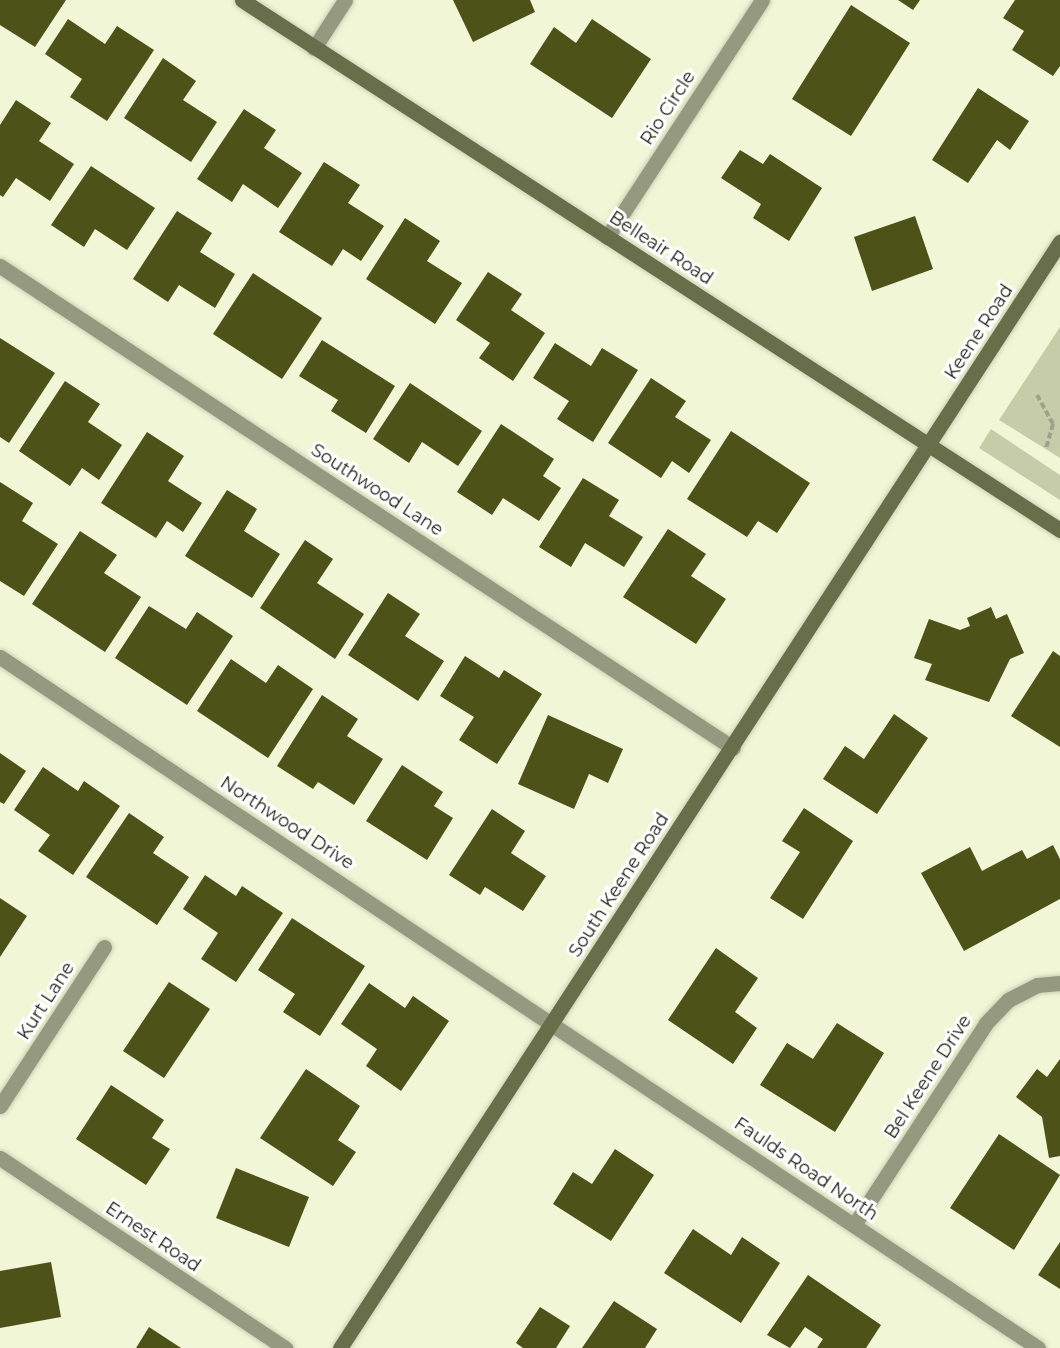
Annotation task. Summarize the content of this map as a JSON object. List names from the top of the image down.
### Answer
{
  "streets": {
    "main road": ["Belleair Road", "Keene Road", "South Keene Road"],
    "street": [
      "Rio Circle",
      "Southwood Lane",
      "Northwood Drive",
      "Kurt Lane",
      "Bel Keene Drive",
      "Faulds Road North",
      "Ernest Road"
    ]
  },
  "crossings": [
    ["Rio Circle", "Belleair Road"],
    ["Belleair Road", "Keene Road"],
    ["Belleair Road", "South Keene Road"],
    ["Keene Road", "South Keene Road"],
    ["Southwood Lane", "South Keene Road"],
    ["Northwood Drive", "South Keene Road"],
    ["Northwood Drive", "Faulds Road North"],
    ["South Keene Road", "Faulds Road North"],
    ["Bel Keene Drive", "Faulds Road North"]
  ]
}
